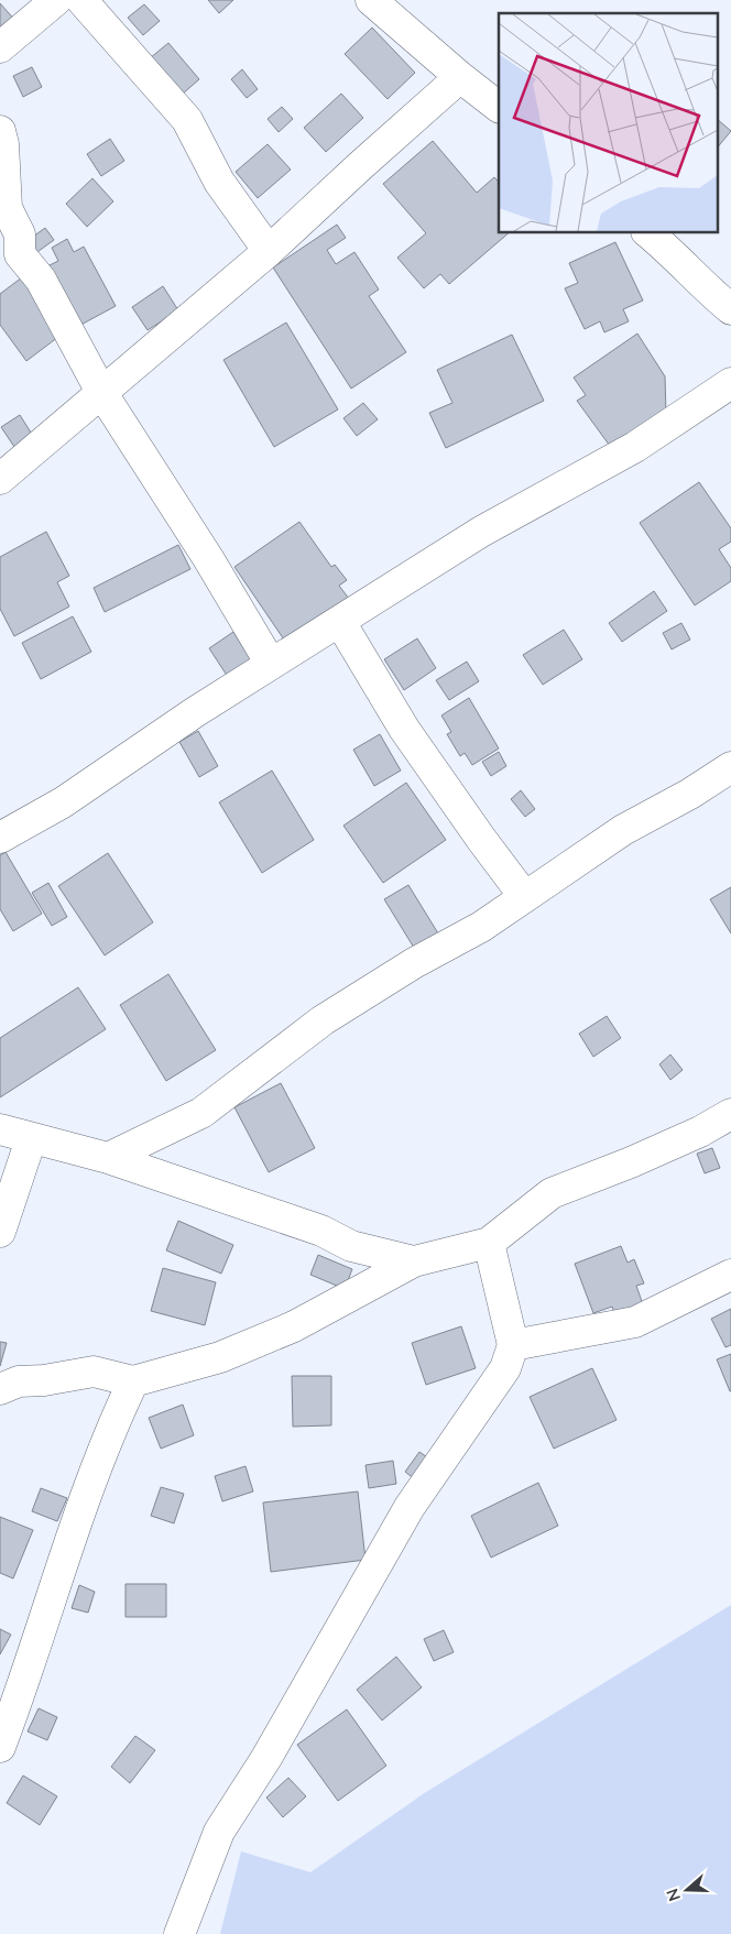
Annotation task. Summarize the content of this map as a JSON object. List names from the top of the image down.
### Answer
{
  "north": "left"
}
